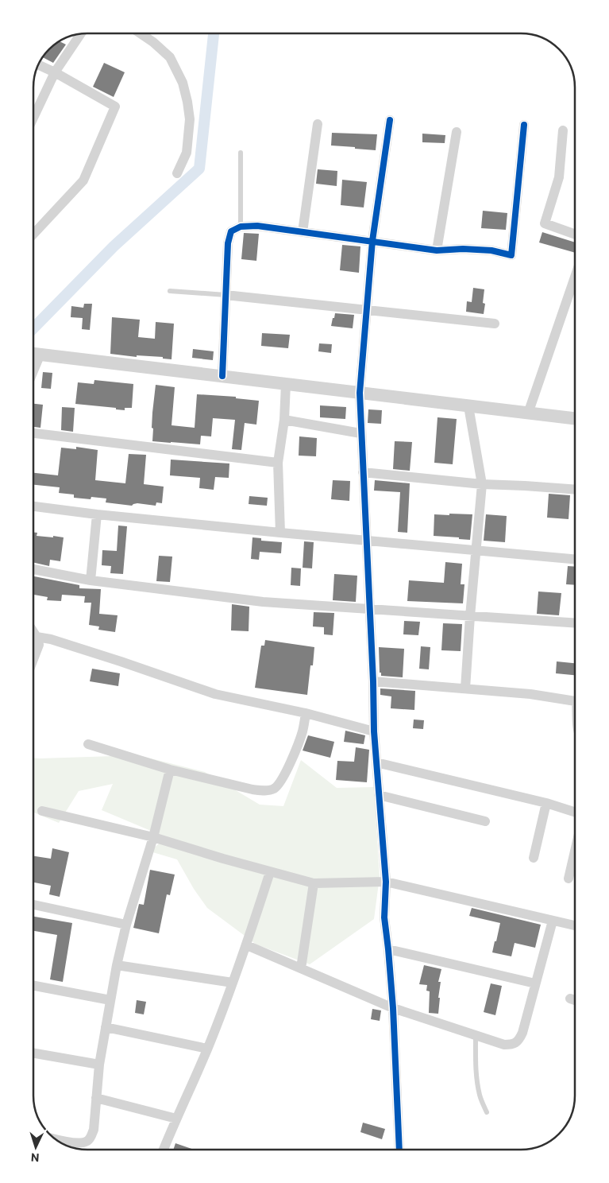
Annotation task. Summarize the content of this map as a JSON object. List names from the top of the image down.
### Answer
{
  "north": "bottom"
}
